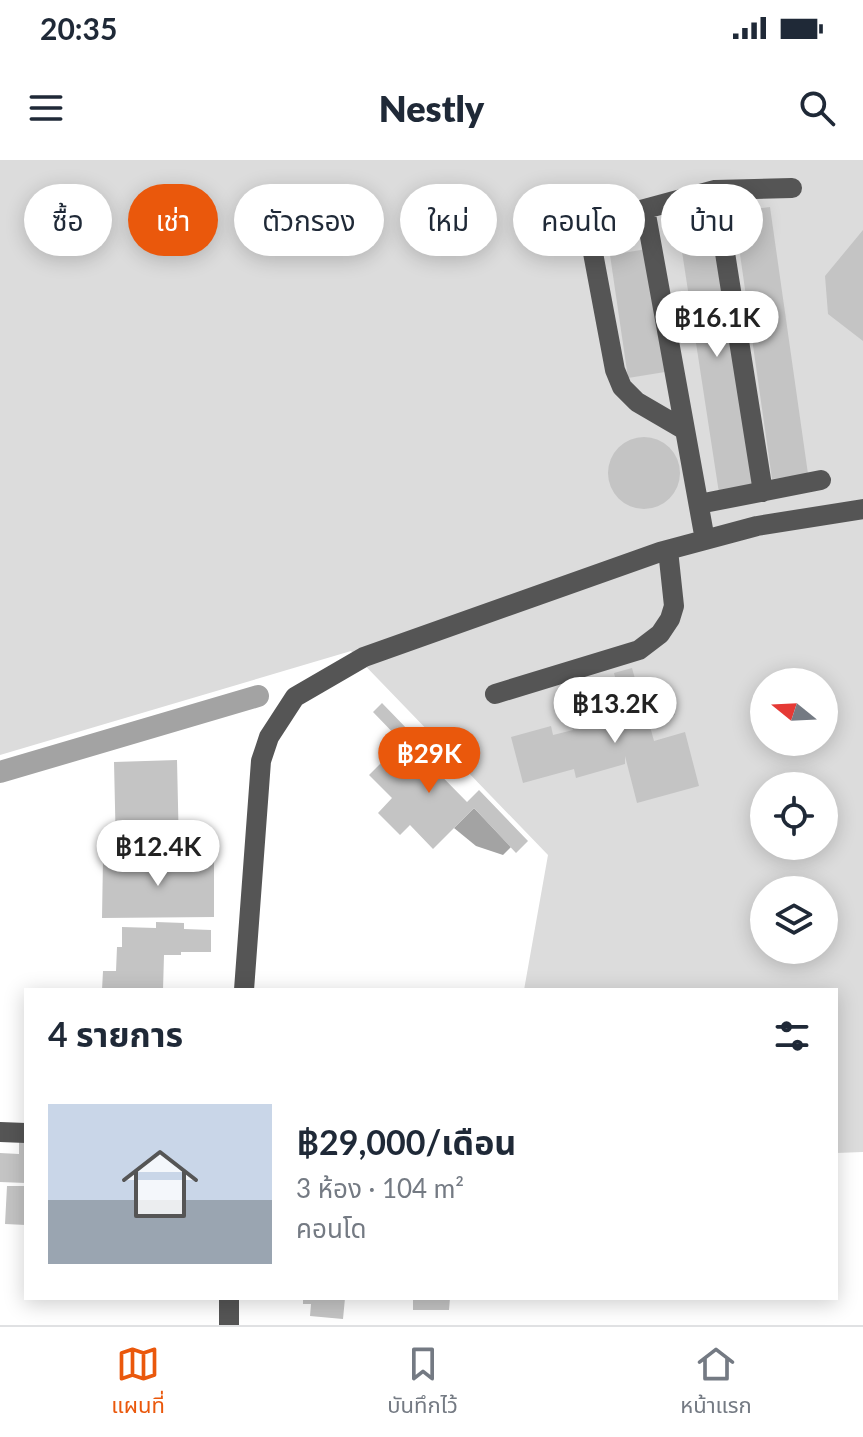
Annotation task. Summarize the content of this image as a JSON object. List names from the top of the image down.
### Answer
{
  "north": "left",
  "page": {
    "status": "20:35",
    "header": "Nestly",
    "chip": [
      "ซื้อ",
      "เช่า",
      "ตัวกรอง",
      "ใหม่",
      "คอนโด",
      "บ้าน"
    ],
    "price": [
      "฿16.1K",
      "฿13.2K",
      "฿29K",
      "฿12.4K"
    ],
    "heading": "4 รายการ",
    "list": [
      {
        "name": "฿29,000/เดือน",
        "note": "3 ห้อง · 104 m² · คอนโด"
      }
    ],
    "tabs": ["แผนที่", "บันทึกไว้", "หน้าแรก"]
  }
}
